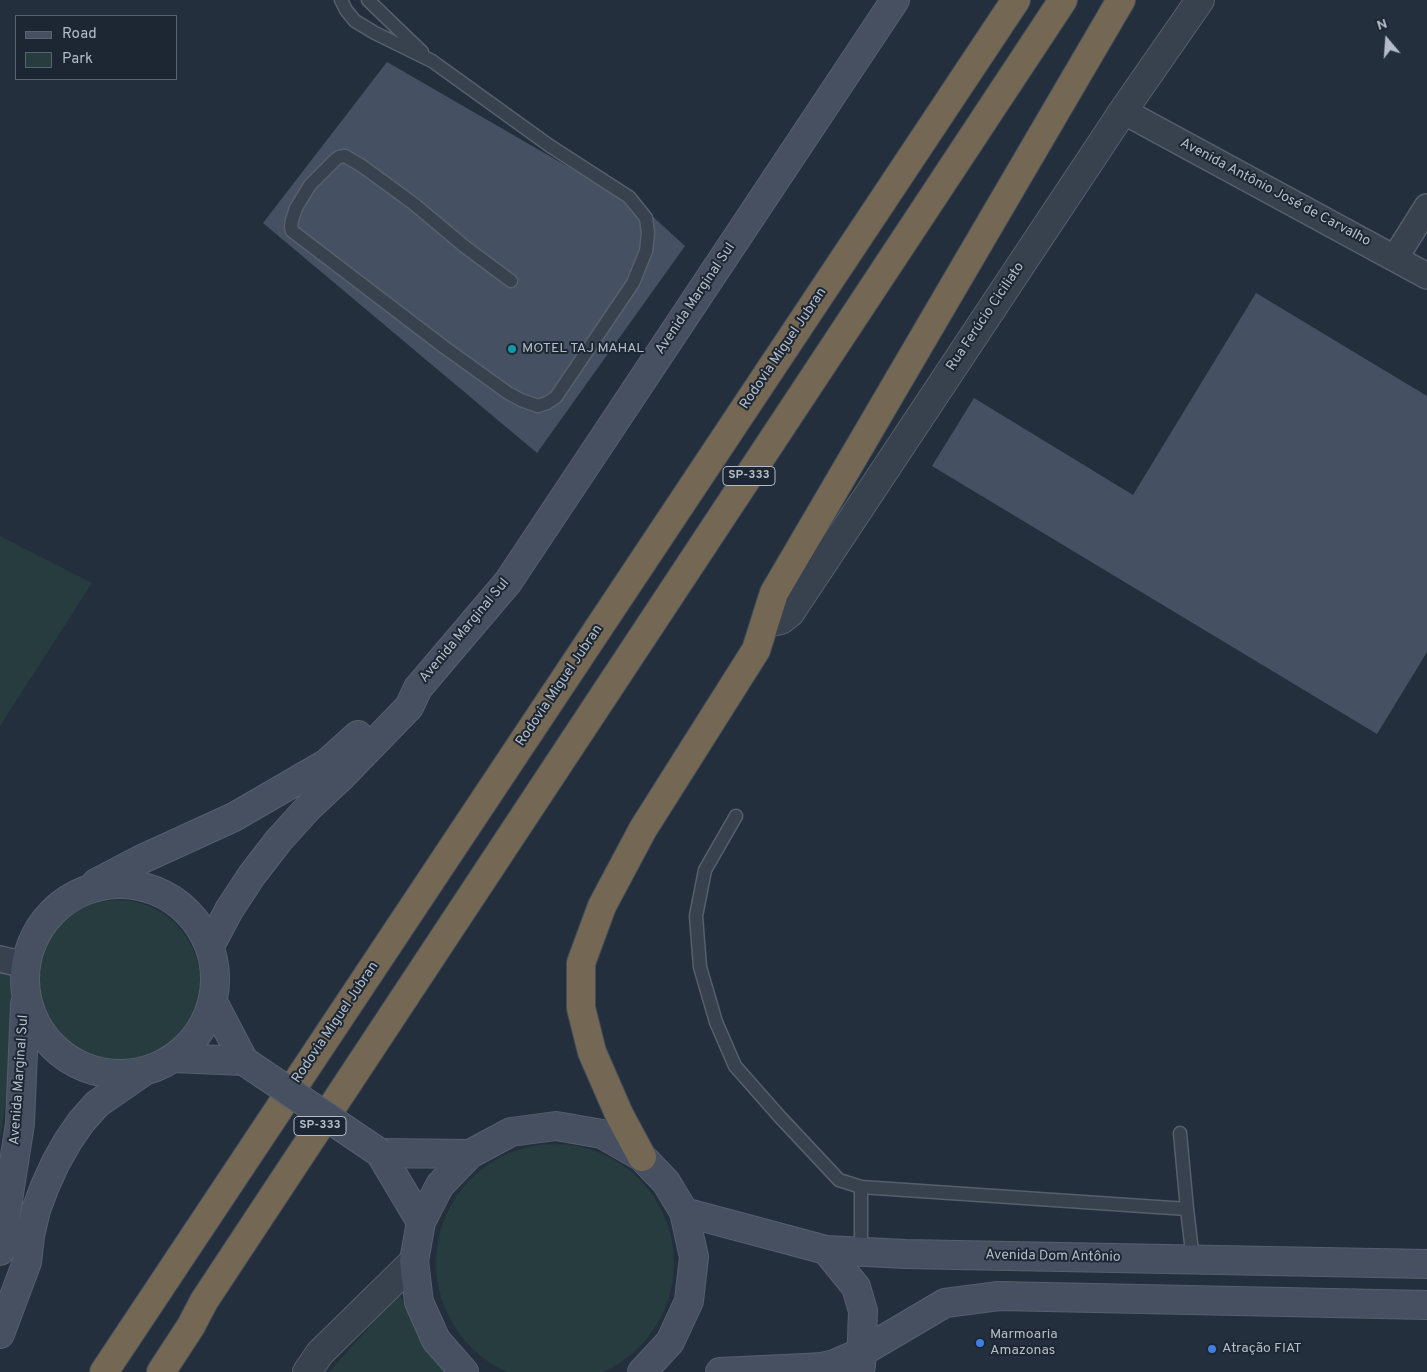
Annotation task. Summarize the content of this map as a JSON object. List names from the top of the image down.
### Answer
{
  "streets": {
    "highway": ["Rodovia Miguel Jubran", "SP-333"],
    "main road": ["Avenida Marginal Sul", "Avenida Dom Antônio"],
    "street": ["Avenida Antônio José de Carvalho", "Rua Ferúcio Ciciliato"]
  },
  "crossings": [
    ["Avenida Antônio José de Carvalho", "Rua Ferúcio Ciciliato"]
  ],
  "places": ["MOTEL TAJ MAHAL", "Marmoaria Amazonas", "Atração FIAT"],
  "legend": ["Road", "Park"],
  "north": "top"
}
